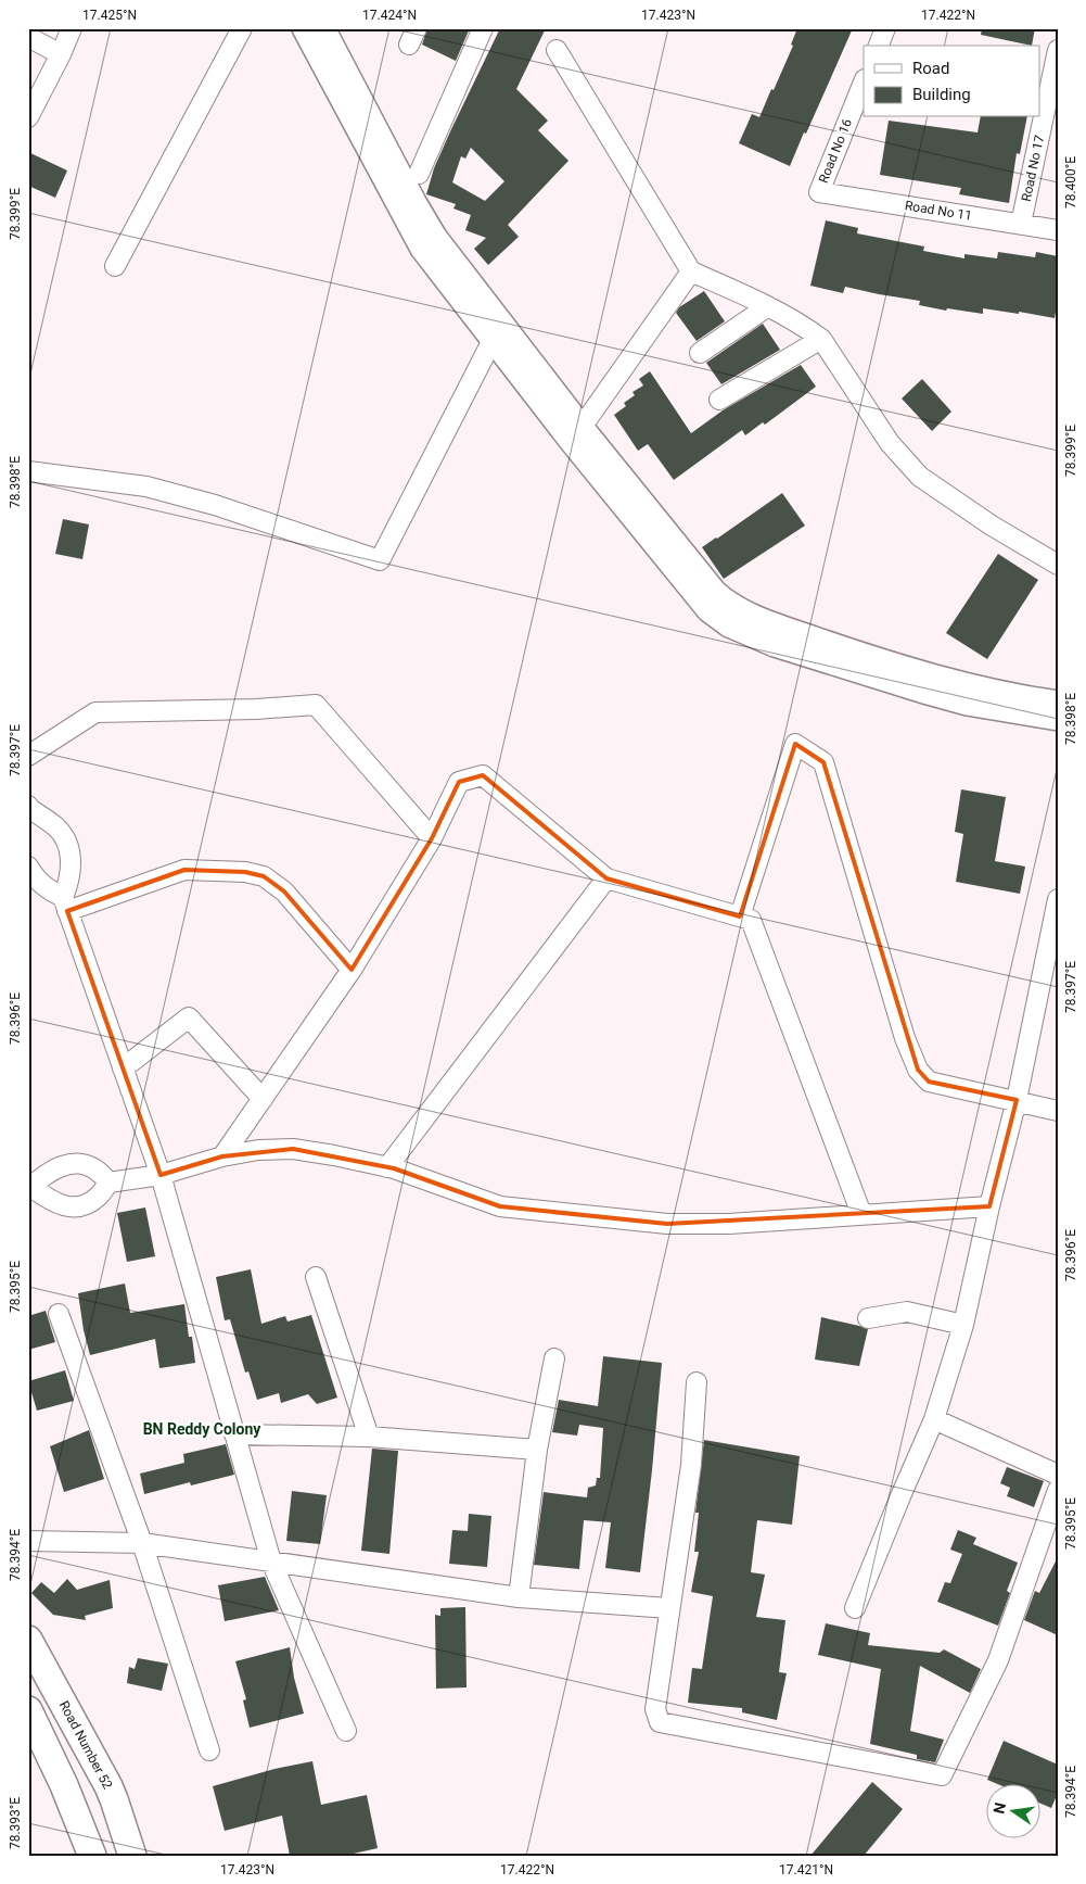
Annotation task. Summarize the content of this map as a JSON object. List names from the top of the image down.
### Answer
{
  "streets": {
    "main road": ["Road Number 52"],
    "street": ["Road No 16", "Road No 17", "Road No 11"]
  },
  "crossings": [
    ["Road No 16", "Road No 11"],
    ["Road No 17", "Road No 11"]
  ],
  "districts": ["BN Reddy Colony"],
  "legend": ["Road", "Building"],
  "north": "left",
  "coordinates": [
    "17.425°N",
    "17.424°N",
    "17.423°N",
    "17.422°N",
    "78.400°E",
    "78.399°E",
    "78.398°E",
    "78.397°E",
    "78.396°E",
    "78.395°E",
    "78.394°E",
    "78.393°E",
    "17.421°N"
  ]
}
